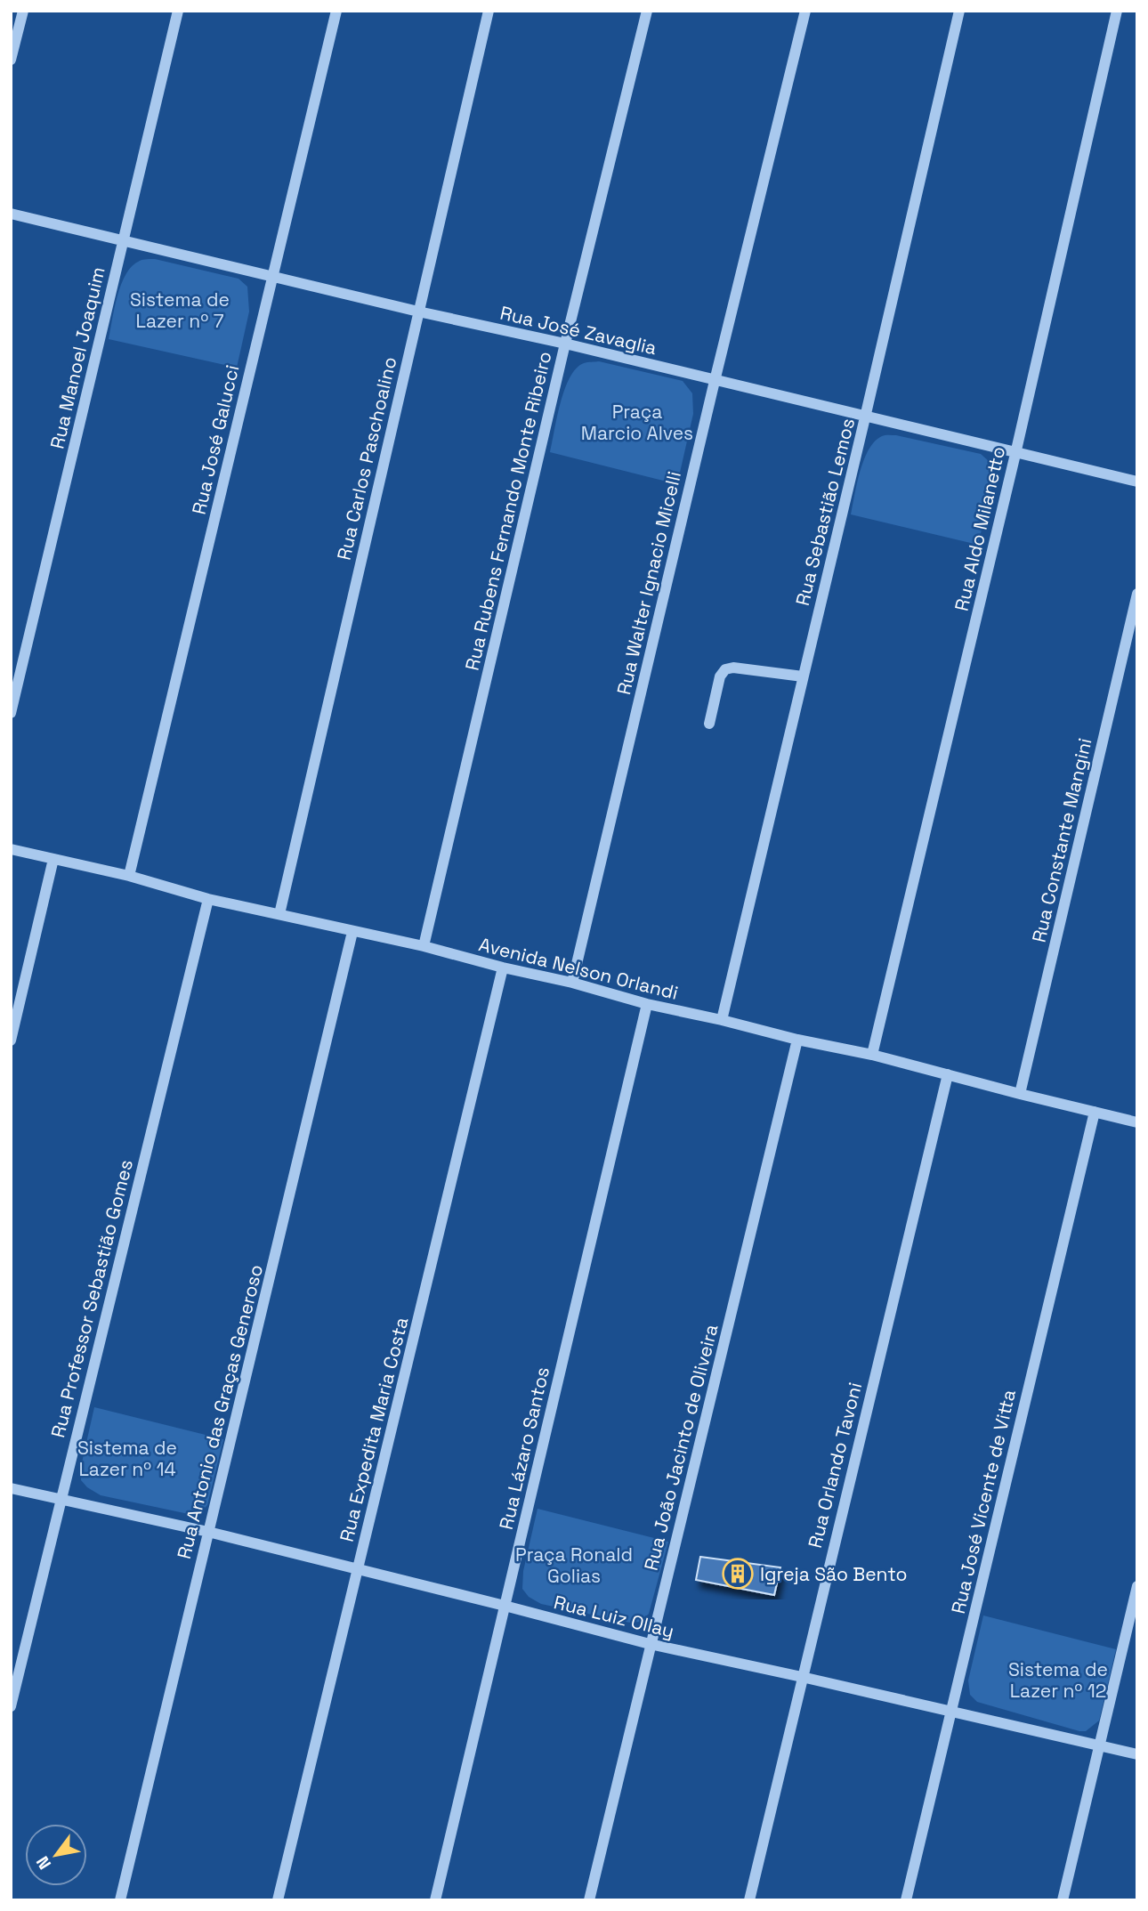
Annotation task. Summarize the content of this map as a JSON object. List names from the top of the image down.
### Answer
{
  "streets": {
    "street": [
      "Rua José Zavaglia",
      "Rua Manoel Joaquim",
      "Rua José Galucci",
      "Rua Carlos Paschoalino",
      "Rua Rubens Fernando Monte Ribeiro",
      "Rua Sebastião Lemos",
      "Rua Aldo Milanetto",
      "Rua Walter Ignacio Micelli",
      "Rua Constante Mangini",
      "Avenida Nelson Orlandi",
      "Rua Professor Sebastião Gomes",
      "Rua Antonio das Graças Generoso",
      "Rua Expedita Maria Costa",
      "Rua João Jacinto de Oliveira",
      "Rua Lázaro Santos",
      "Rua Orlando Tavoni",
      "Rua José Vicente de Vitta",
      "Rua Luiz Ollay"
    ]
  },
  "crossings": [
    ["Rua José Zavaglia", "Rua Manoel Joaquim"],
    ["Rua José Zavaglia", "Rua José Galucci"],
    ["Rua José Zavaglia", "Rua Carlos Paschoalino"],
    ["Rua José Zavaglia", "Rua Rubens Fernando Monte Ribeiro"],
    ["Rua José Zavaglia", "Rua Sebastião Lemos"],
    ["Rua José Zavaglia", "Rua Aldo Milanetto"],
    ["Rua José Zavaglia", "Rua Walter Ignacio Micelli"],
    ["Rua José Galucci", "Avenida Nelson Orlandi"],
    ["Rua Carlos Paschoalino", "Avenida Nelson Orlandi"],
    ["Rua Rubens Fernando Monte Ribeiro", "Avenida Nelson Orlandi"],
    ["Rua Sebastião Lemos", "Avenida Nelson Orlandi"],
    ["Rua Aldo Milanetto", "Avenida Nelson Orlandi"],
    ["Rua Walter Ignacio Micelli", "Avenida Nelson Orlandi"],
    ["Rua Constante Mangini", "Avenida Nelson Orlandi"],
    ["Avenida Nelson Orlandi", "Rua Professor Sebastião Gomes"],
    ["Avenida Nelson Orlandi", "Rua Antonio das Graças Generoso"],
    ["Avenida Nelson Orlandi", "Rua Expedita Maria Costa"],
    ["Avenida Nelson Orlandi", "Rua João Jacinto de Oliveira"],
    ["Avenida Nelson Orlandi", "Rua Lázaro Santos"],
    ["Avenida Nelson Orlandi", "Rua Orlando Tavoni"],
    ["Avenida Nelson Orlandi", "Rua José Vicente de Vitta"],
    ["Rua Professor Sebastião Gomes", "Rua Luiz Ollay"],
    ["Rua Antonio das Graças Generoso", "Rua Luiz Ollay"],
    ["Rua Expedita Maria Costa", "Rua Luiz Ollay"],
    ["Rua João Jacinto de Oliveira", "Rua Luiz Ollay"],
    ["Rua Lázaro Santos", "Rua Luiz Ollay"],
    ["Rua Orlando Tavoni", "Rua Luiz Ollay"],
    ["Rua José Vicente de Vitta", "Rua Luiz Ollay"]
  ],
  "parks": [
    "Sistema de Lazer nº 7",
    "Praça Marcio Alves",
    "Sistema de Lazer nº 14",
    "Praça Ronald Golias",
    "Sistema de Lazer nº 12"
  ],
  "places": {
    "building": ["Igreja São Bento"]
  },
  "north": "bottom left"
}
